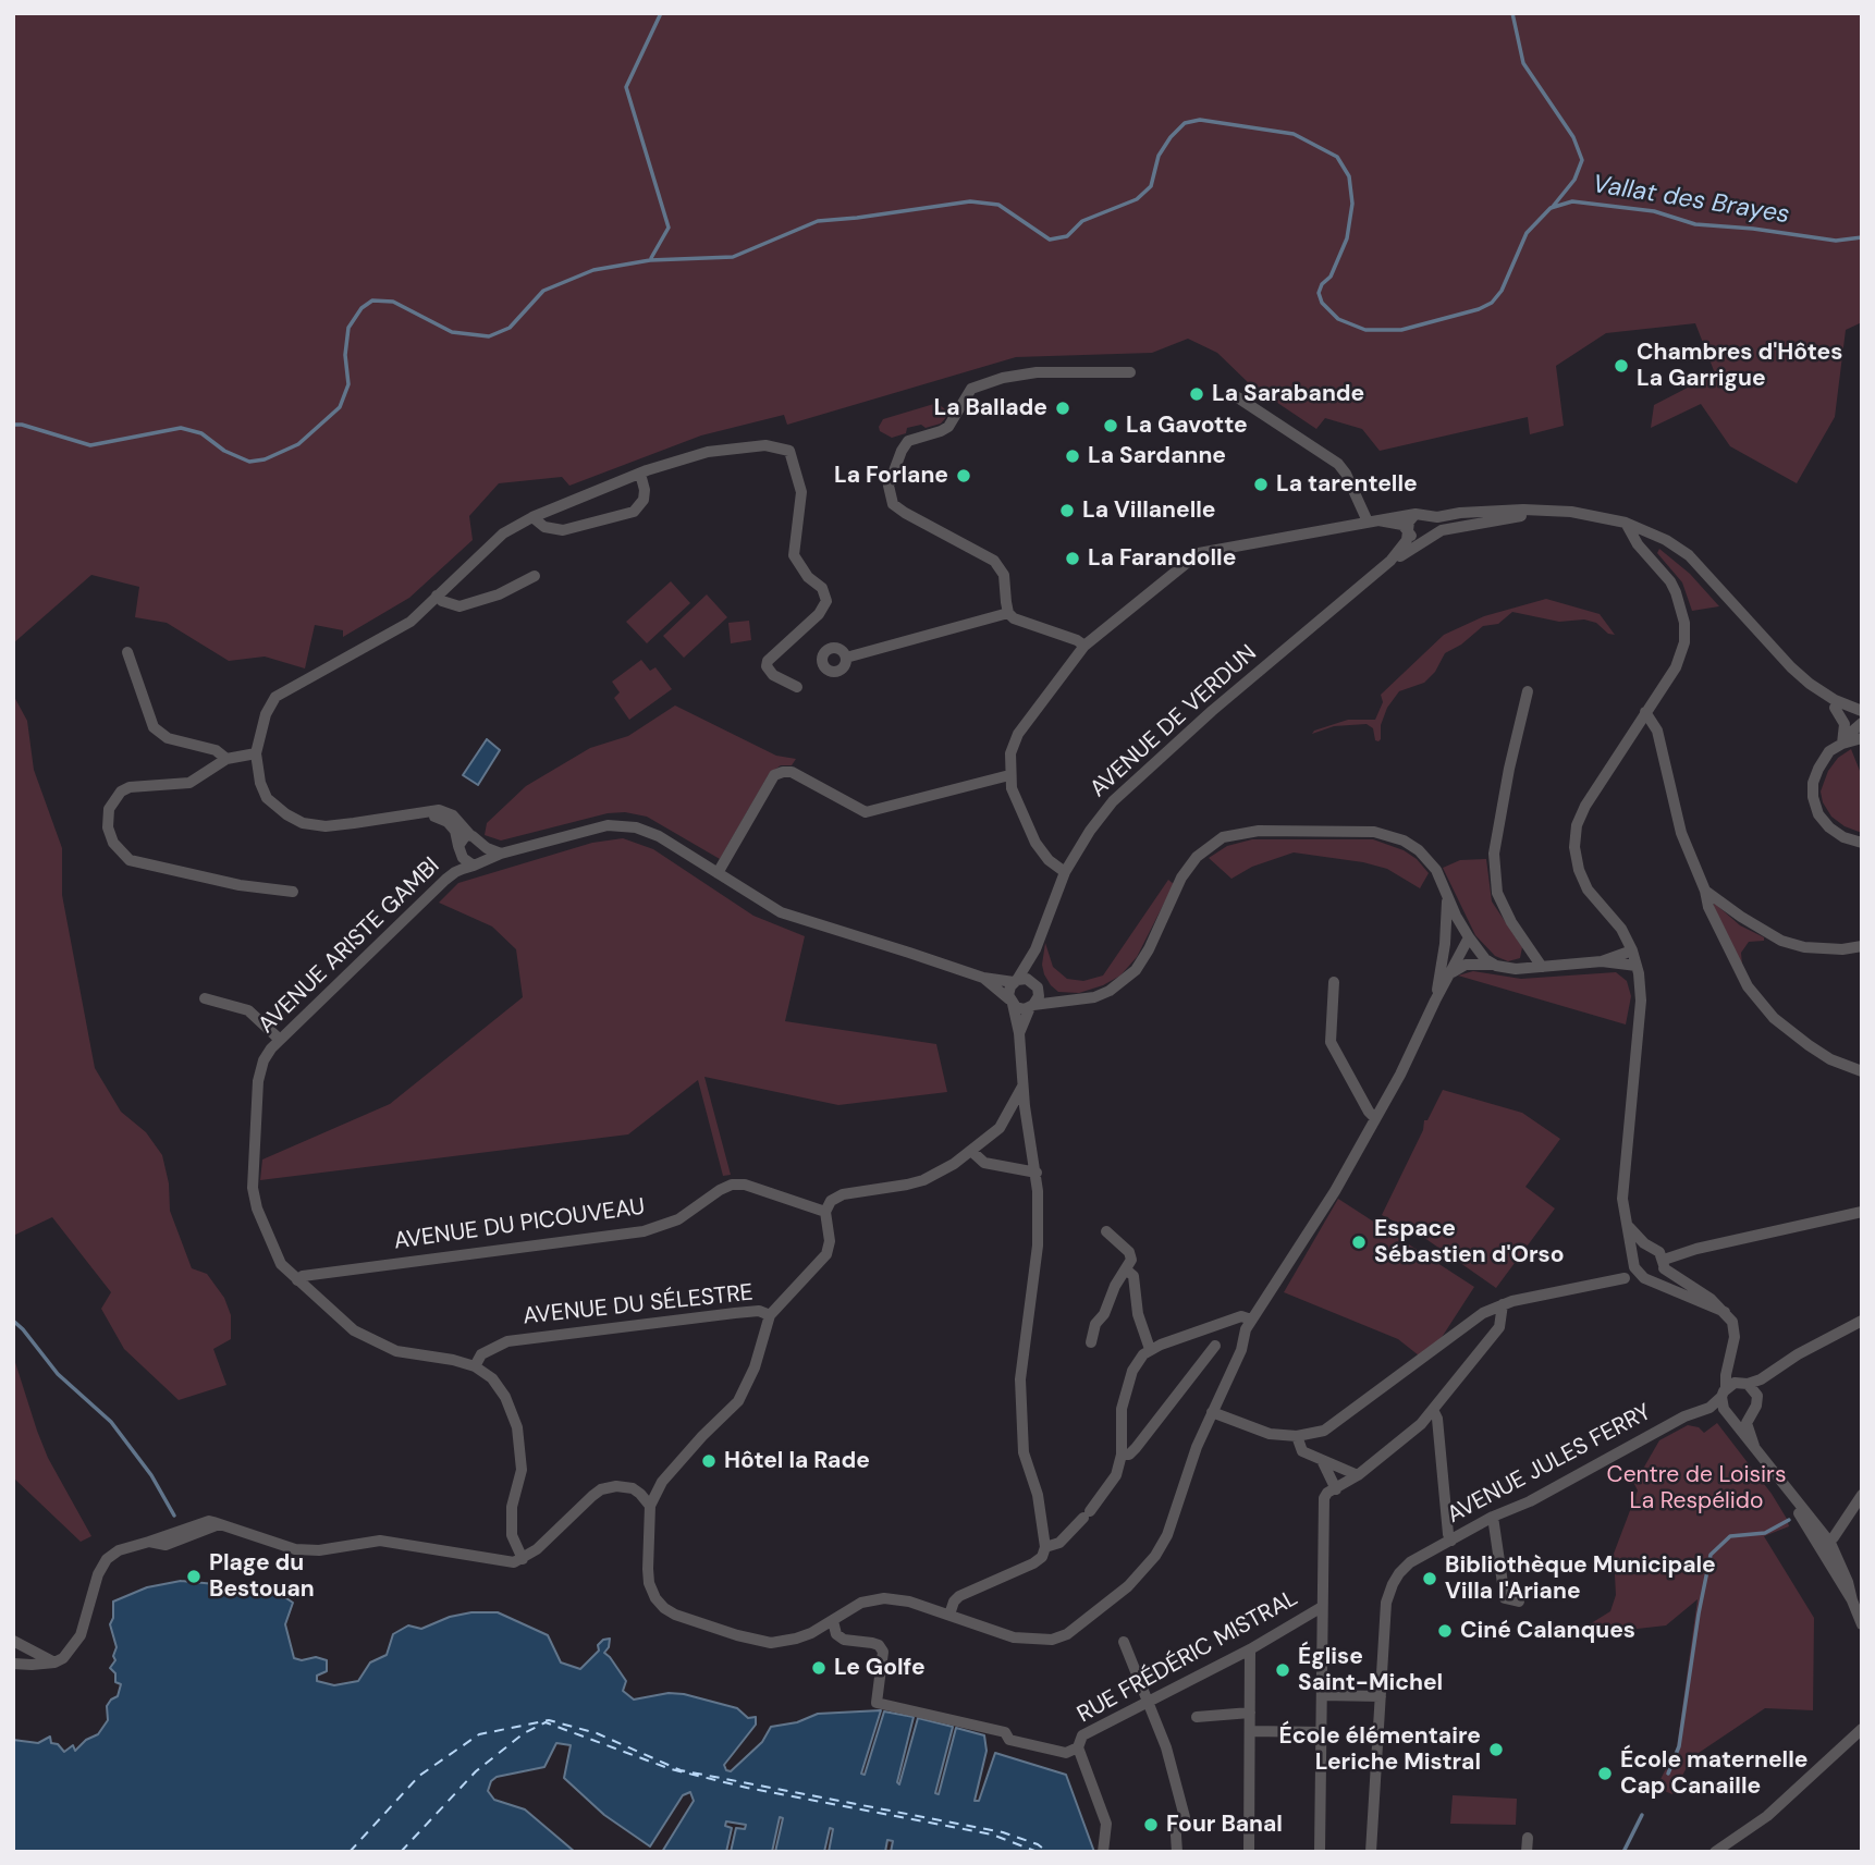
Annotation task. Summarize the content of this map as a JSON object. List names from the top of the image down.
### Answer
{
  "streets": {
    "street": [
      "AVENUE DE VERDUN",
      "AVENUE ARISTE GAMBI",
      "AVENUE DU PICOUVEAU",
      "AVENUE DU SÉLESTRE",
      "AVENUE JULES FERRY",
      "RUE FRÉDÉRIC MISTRAL"
    ]
  },
  "crossings": [
    ["AVENUE ARISTE GAMBI", "AVENUE DU PICOUVEAU"],
    ["AVENUE ARISTE GAMBI", "AVENUE DU SÉLESTRE"]
  ],
  "water": ["Vallat des Brayes"],
  "parks": ["Centre de Loisirs La Respélido"],
  "places": [
    "Chambres d'Hôtes La Garrigue",
    "La Sarabande",
    "La Ballade",
    "La Gavotte",
    "La Sardanne",
    "La Forlane",
    "La tarentelle",
    "La Villanelle",
    "La Farandolle",
    "Espace Sébastien d'Orso",
    "Hôtel la Rade",
    "Plage du Bestouan",
    "Bibliothèque Municipale Villa l'Ariane",
    "Ciné Calanques",
    "Le Golfe",
    "Église Saint-Michel",
    "École élémentaire Leriche Mistral",
    "École maternelle Cap Canaille",
    "Four Banal"
  ]
}
